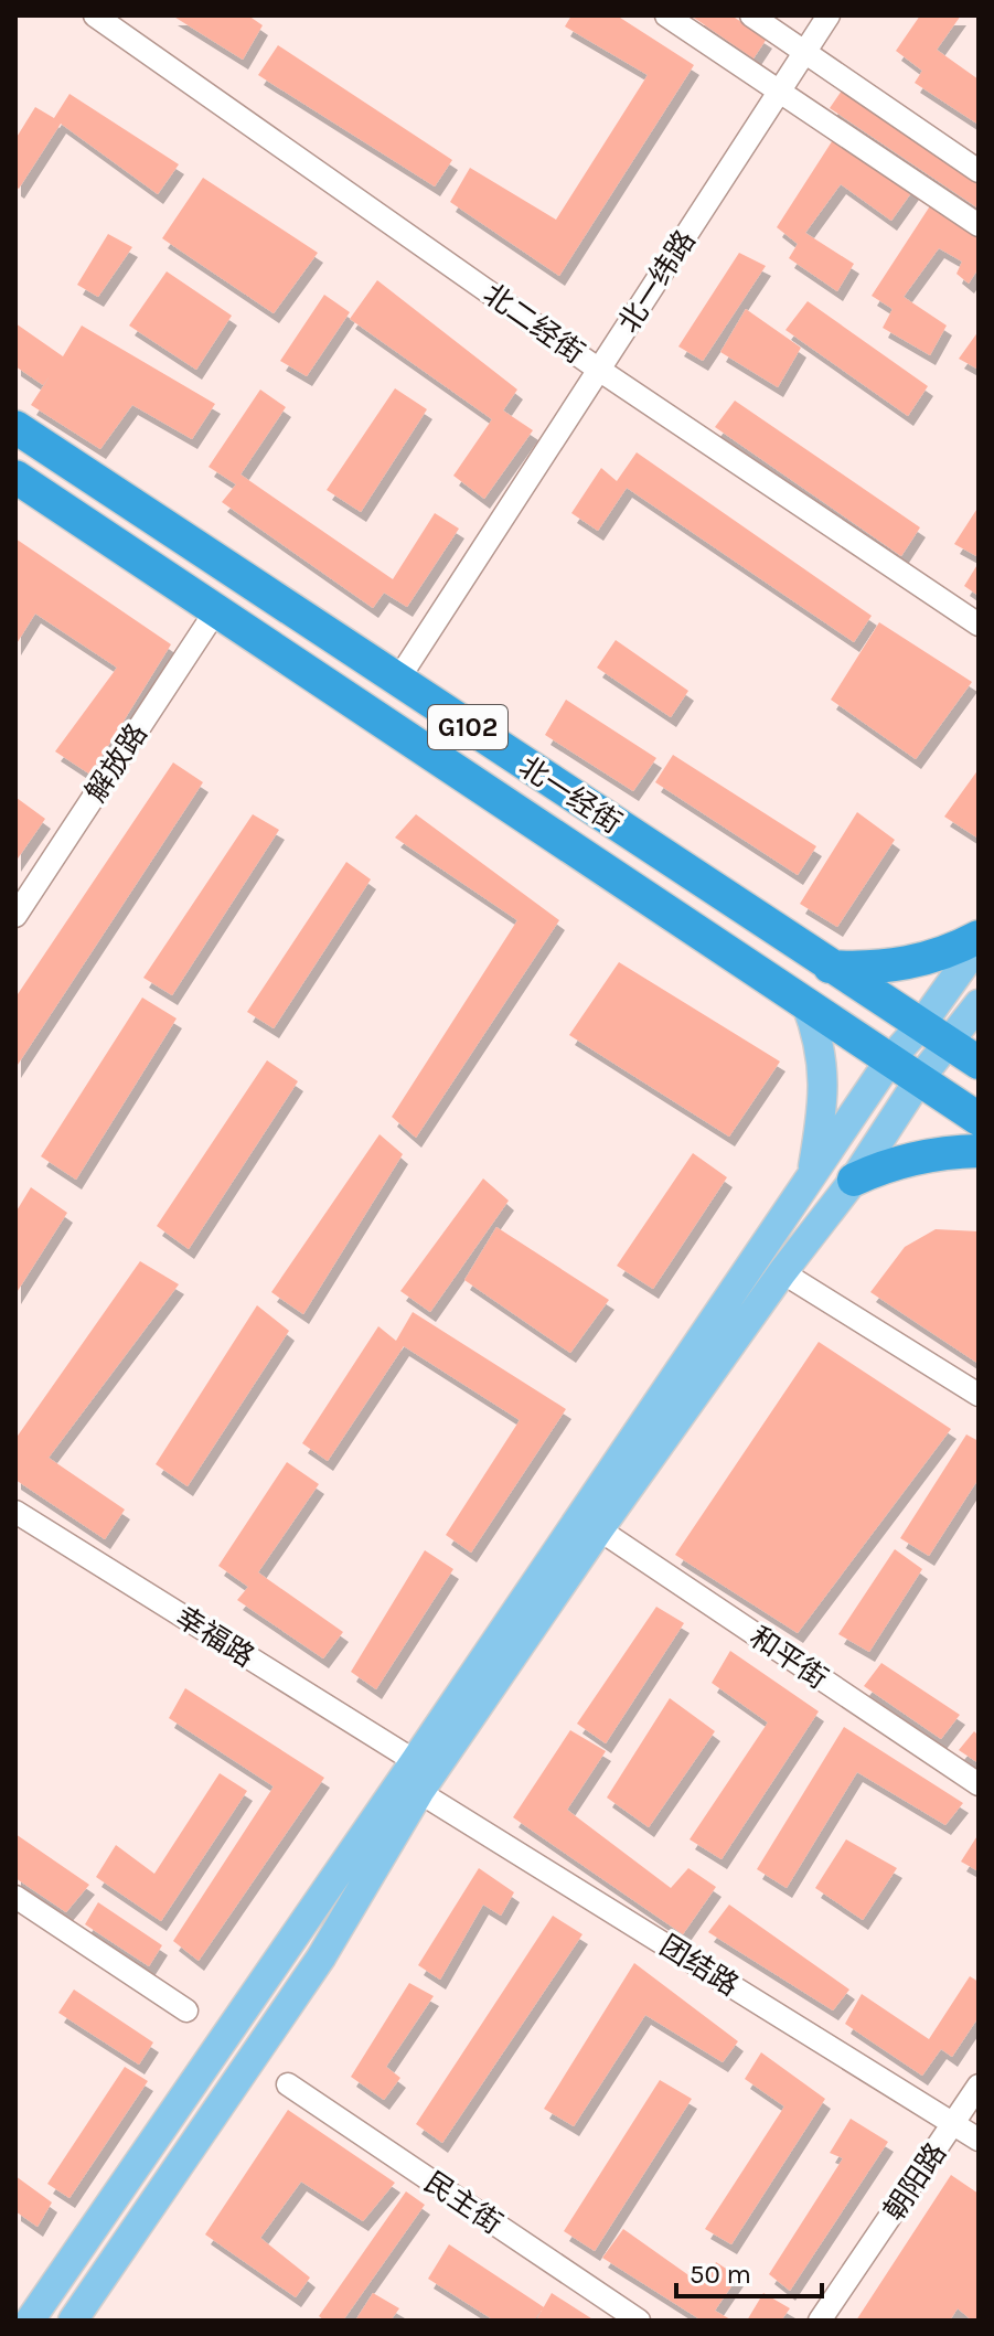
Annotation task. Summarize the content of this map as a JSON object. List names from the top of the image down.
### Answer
{
  "streets": {
    "highway": ["G102", "北一经街"],
    "street": [
      "北一纬路",
      "北二经街",
      "解放路",
      "幸福路",
      "和平街",
      "团结路",
      "朝阳路",
      "民主街"
    ]
  },
  "crossings": [
    ["北一纬路", "北二经街"],
    ["北一纬路", "北一经街"],
    ["G102", "北一经街"],
    ["解放路", "北一经街"],
    ["团结路", "朝阳路"]
  ],
  "scale_bar": "50 m"
}
